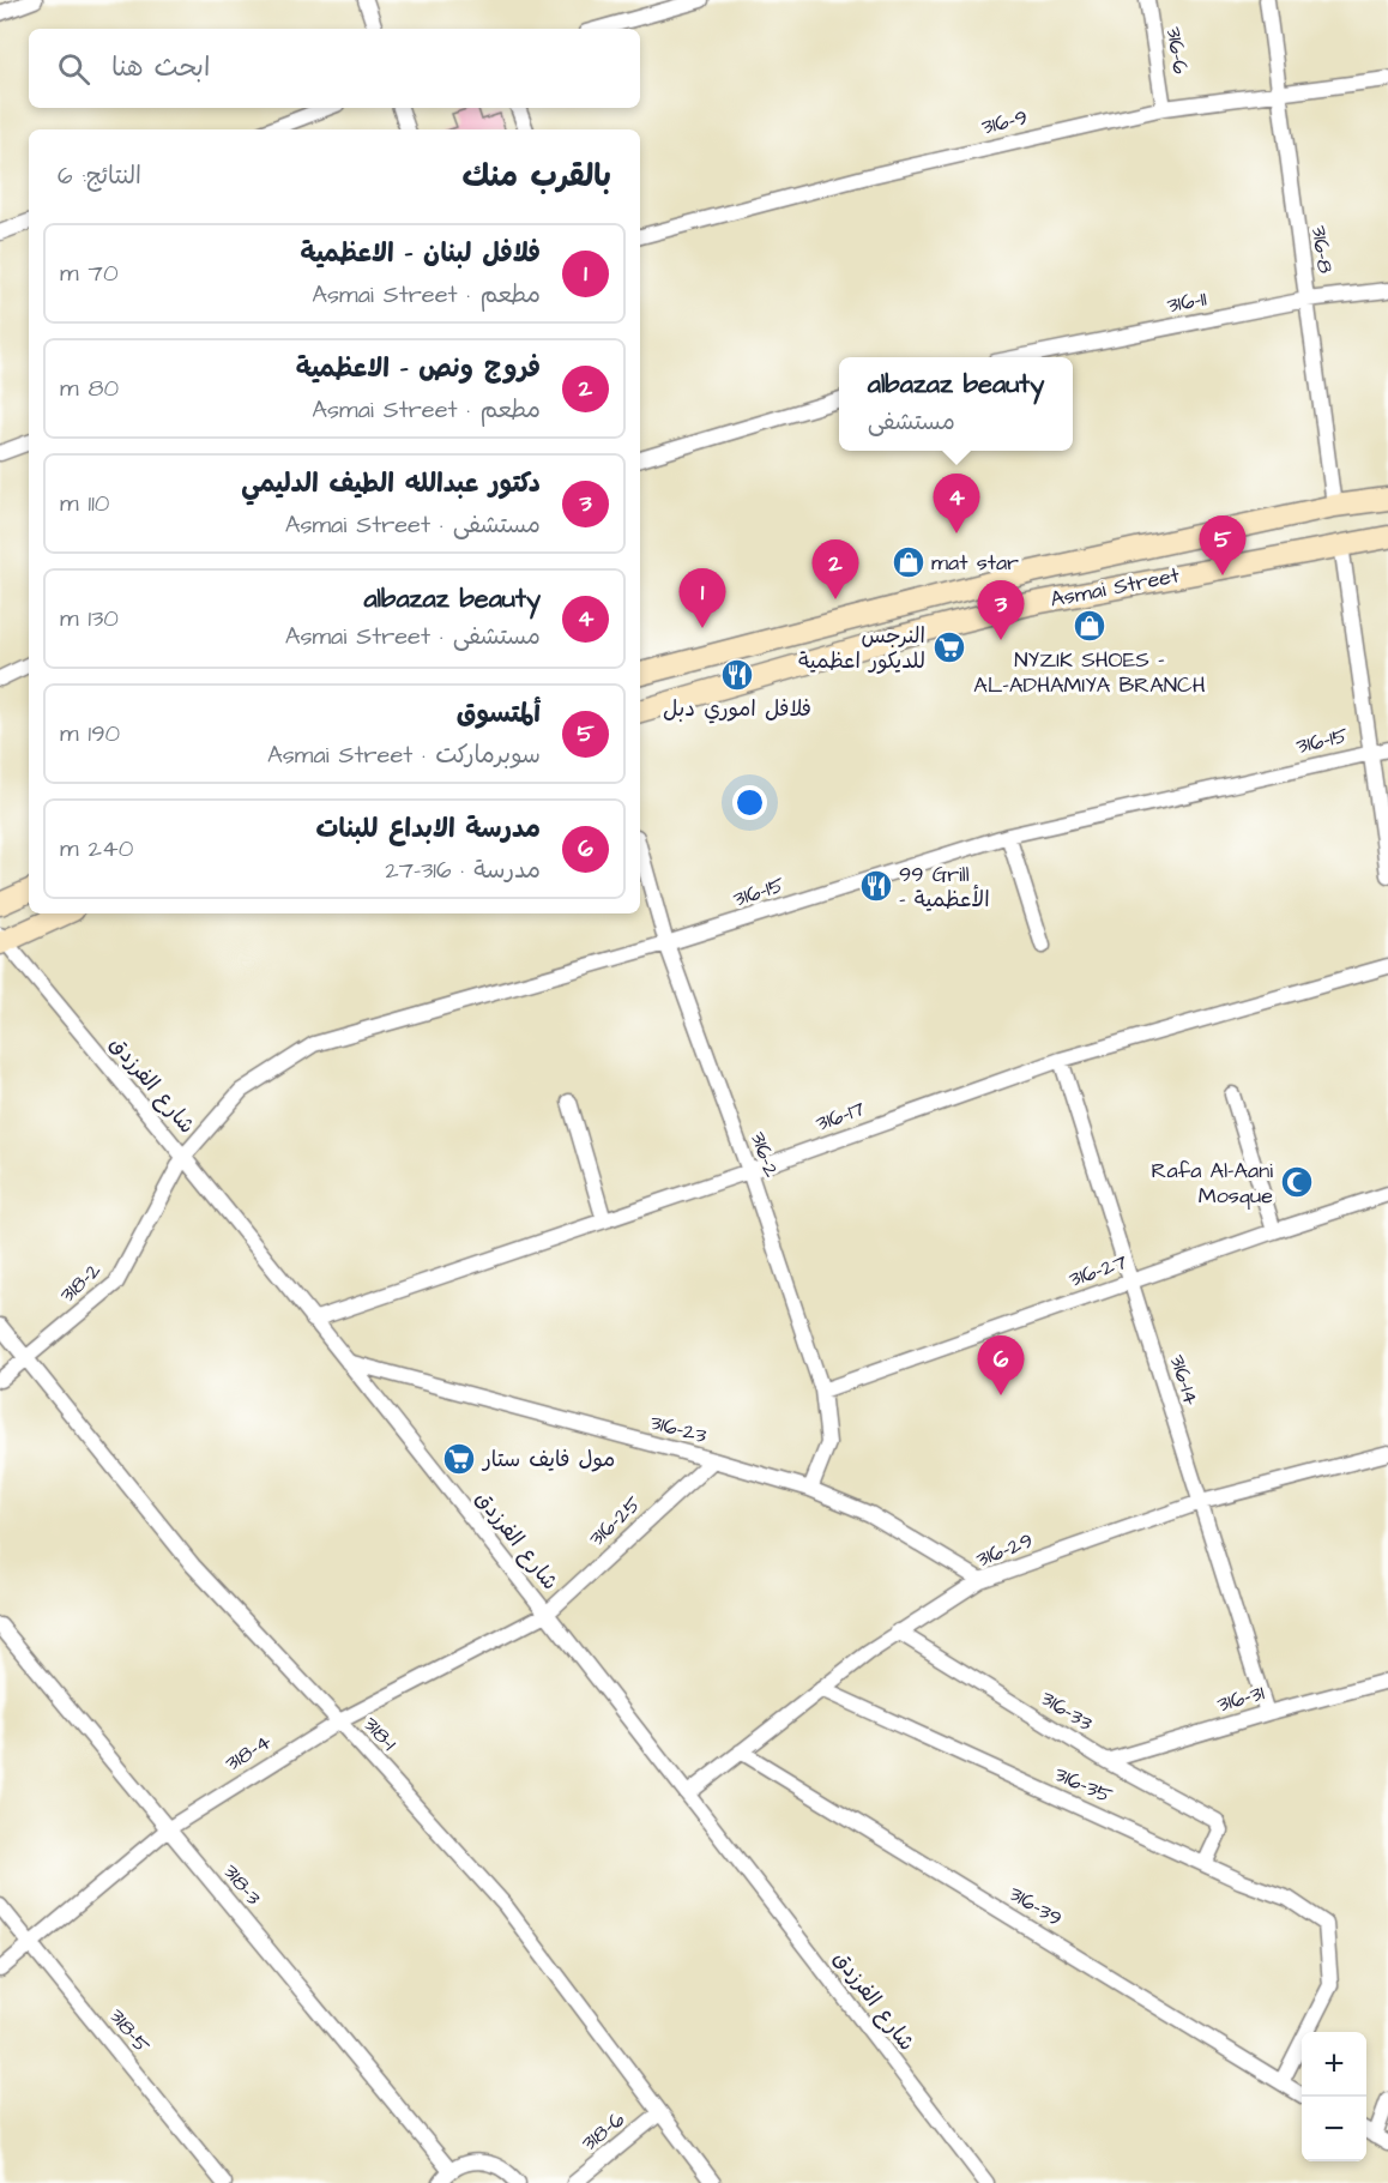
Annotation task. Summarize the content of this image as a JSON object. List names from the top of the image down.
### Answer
{
  "streets": {
    "street": [
      "316-6",
      "316-9",
      "316-8",
      "316-11",
      "Asmai Street",
      "316-15",
      "شارع الفرزدق",
      "316-17",
      "316-2",
      "316-27",
      "318-2",
      "316-14",
      "316-23",
      "316-25",
      "316-29",
      "316-31",
      "316-33",
      "318-1",
      "318-4",
      "316-35",
      "318-3",
      "316-39",
      "318-5",
      "318-6"
    ]
  },
  "crossings": [
    ["316-6", "316-9"],
    ["316-9", "316-8"],
    ["316-8", "316-11"],
    ["316-8", "Asmai Street"],
    ["316-15", "شارع الفرزدق"],
    ["316-15", "316-2"],
    ["316-15", "318-2"],
    ["شارع الفرزدق", "316-17"],
    ["شارع الفرزدق", "318-2"],
    ["شارع الفرزدق", "316-23"],
    ["شارع الفرزدق", "316-25"],
    ["شارع الفرزدق", "316-29"],
    ["شارع الفرزدق", "318-4"],
    ["316-17", "316-2"],
    ["316-17", "316-14"],
    ["316-2", "316-27"],
    ["316-2", "316-23"],
    ["316-27", "316-14"],
    ["318-2", "318-1"],
    ["316-14", "316-29"],
    ["316-14", "316-31"],
    ["316-23", "316-25"],
    ["316-23", "316-29"],
    ["316-25", "318-4"],
    ["316-29", "316-33"],
    ["316-29", "316-35"],
    ["316-29", "316-39"],
    ["316-31", "316-33"],
    ["316-33", "316-35"],
    ["318-1", "318-4"],
    ["318-1", "318-6"],
    ["318-4", "318-3"],
    ["318-4", "318-5"],
    ["316-35", "316-39"]
  ],
  "places": {
    "shop": ["mat star", "NYZIK SHOES - AL-ADHAMIYA BRANCH"],
    "supermarket": ["النرجس للديكور اعظمية", "مول فايف ستار"],
    "restaurant": ["فلافل اموري دبل", "99 Grill - الأعظمية"],
    "mosque": ["Rafa Al-Aani Mosque"]
  },
  "page": {
    "search": "ابحث هنا",
    "heading": ["بالقرب منك", "النتائج: 6"],
    "list": [
      {
        "mark": "1",
        "name": "فلافل لبنان - الاعظمية",
        "note": "مطعم · Asmai Street",
        "value": "70 m"
      },
      {
        "mark": "2",
        "name": "فروج ونص - الاعظمية",
        "note": "مطعم · Asmai Street",
        "value": "80 m"
      },
      {
        "mark": "3",
        "name": "دكتور عبدالله الطيف الدليمي",
        "note": "مستشفى · Asmai Street",
        "value": "110 m"
      },
      {
        "mark": "4",
        "name": "albazaz beauty",
        "note": "مستشفى · Asmai Street",
        "value": "130 m"
      },
      {
        "mark": "5",
        "name": "ألمتسوق",
        "note": "سوبرماركت · Asmai Street",
        "value": "190 m"
      },
      {
        "mark": "6",
        "name": "مدرسة الابداع للبنات",
        "note": "مدرسة · 316-27",
        "value": "240 m"
      }
    ],
    "popup": ["albazaz beauty", "مستشفى"],
    "pins": [
      "4",
      "5",
      "2",
      "1",
      "3",
      "6"
    ],
    "map_buttons": ["+", "−"]
  }
}
